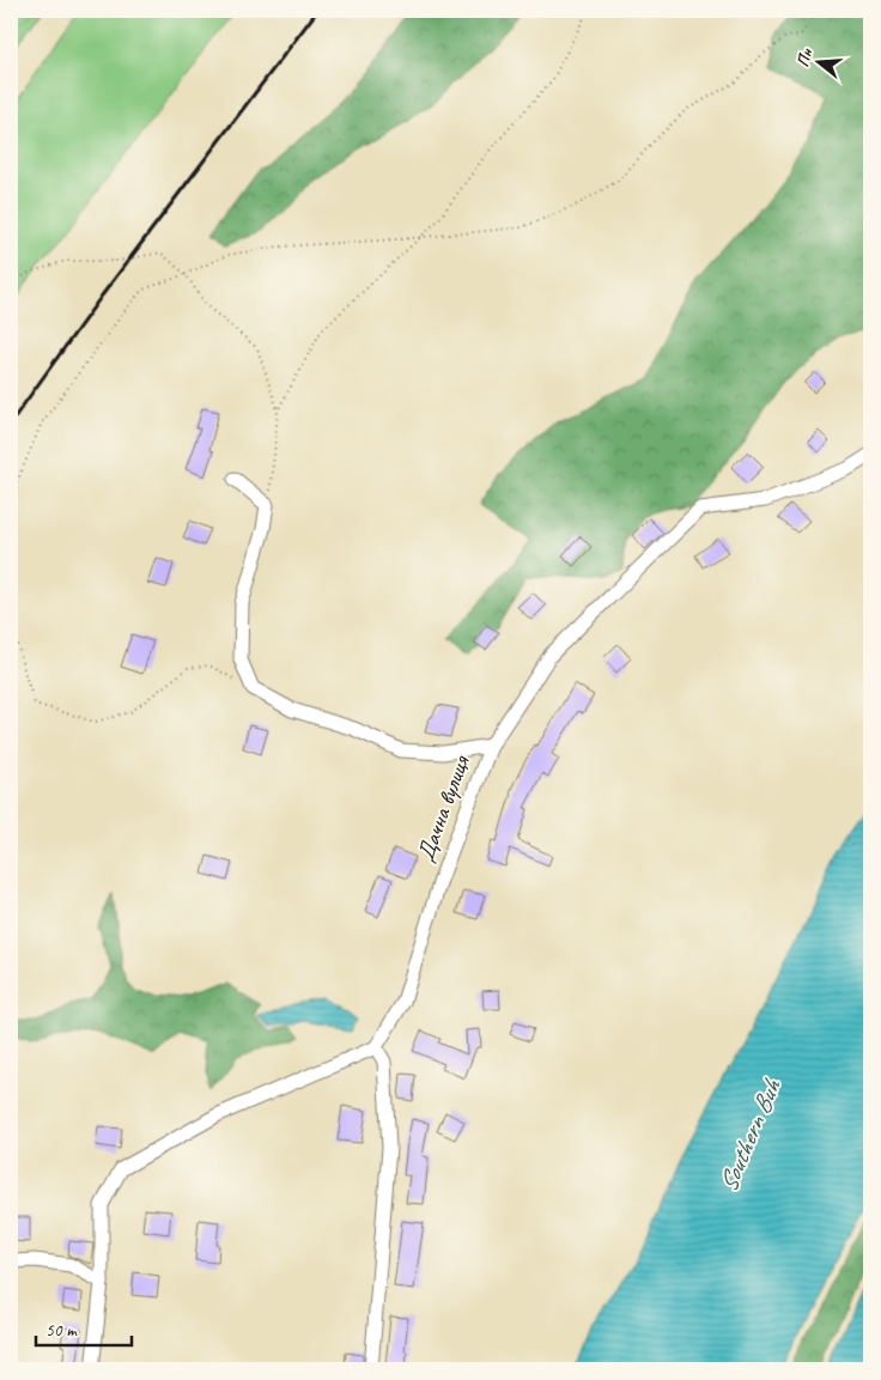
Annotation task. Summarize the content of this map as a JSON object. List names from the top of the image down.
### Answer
{
  "streets": {
    "street": ["Дачна вулиця"]
  },
  "water": ["Southern Buh"],
  "scale_bar": "50 m",
  "north": "left"
}
